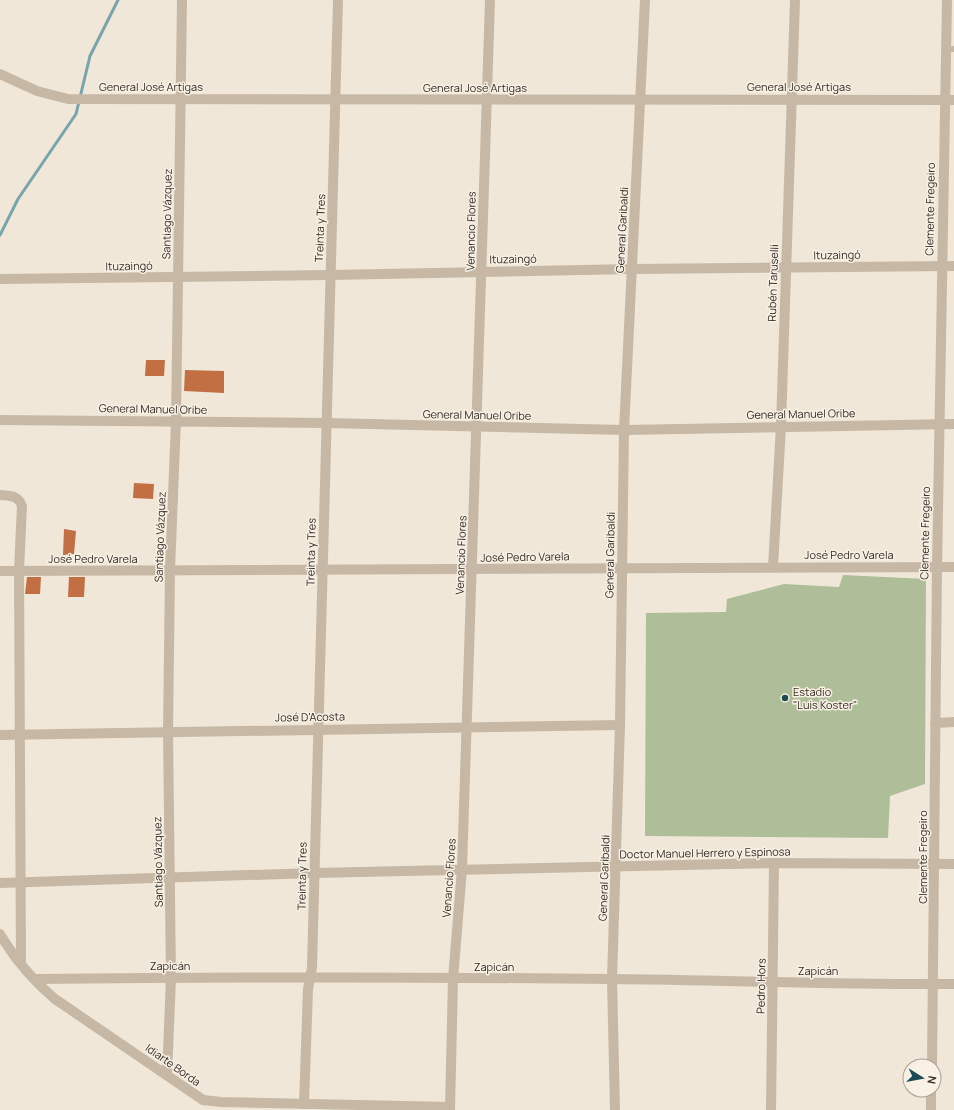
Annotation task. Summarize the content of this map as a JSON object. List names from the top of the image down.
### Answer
{
  "streets": {
    "street": [
      "General José Artigas",
      "Clemente Fregeiro",
      "Santiago Vázquez",
      "Treinta y Tres",
      "General Garibaldi",
      "Venancio Flores",
      "Ituzaingó",
      "Rubén Taruselli",
      "General Manuel Oribe",
      "José Pedro Varela",
      "José D'Acosta",
      "Doctor Manuel Herrero y Espinosa",
      "Zapicán",
      "Pedro Hors",
      "Idiarte Borda"
    ]
  },
  "crossings": [
    ["General José Artigas", "Clemente Fregeiro"],
    ["General José Artigas", "Santiago Vázquez"],
    ["General José Artigas", "Treinta y Tres"],
    ["General José Artigas", "General Garibaldi"],
    ["General José Artigas", "Venancio Flores"],
    ["General José Artigas", "Rubén Taruselli"],
    ["Clemente Fregeiro", "Ituzaingó"],
    ["Clemente Fregeiro", "General Manuel Oribe"],
    ["Clemente Fregeiro", "José Pedro Varela"],
    ["Clemente Fregeiro", "Doctor Manuel Herrero y Espinosa"],
    ["Clemente Fregeiro", "Zapicán"],
    ["Santiago Vázquez", "Ituzaingó"],
    ["Santiago Vázquez", "General Manuel Oribe"],
    ["Santiago Vázquez", "José Pedro Varela"],
    ["Santiago Vázquez", "José D'Acosta"],
    ["Santiago Vázquez", "Doctor Manuel Herrero y Espinosa"],
    ["Santiago Vázquez", "Zapicán"],
    ["Santiago Vázquez", "Idiarte Borda"],
    ["Treinta y Tres", "Ituzaingó"],
    ["Treinta y Tres", "General Manuel Oribe"],
    ["Treinta y Tres", "José Pedro Varela"],
    ["Treinta y Tres", "José D'Acosta"],
    ["Treinta y Tres", "Doctor Manuel Herrero y Espinosa"],
    ["Treinta y Tres", "Zapicán"],
    ["Treinta y Tres", "Idiarte Borda"],
    ["General Garibaldi", "Ituzaingó"],
    ["General Garibaldi", "General Manuel Oribe"],
    ["General Garibaldi", "José Pedro Varela"],
    ["General Garibaldi", "José D'Acosta"],
    ["General Garibaldi", "Doctor Manuel Herrero y Espinosa"],
    ["General Garibaldi", "Zapicán"],
    ["Venancio Flores", "Ituzaingó"],
    ["Venancio Flores", "General Manuel Oribe"],
    ["Venancio Flores", "José Pedro Varela"],
    ["Venancio Flores", "José D'Acosta"],
    ["Venancio Flores", "Doctor Manuel Herrero y Espinosa"],
    ["Venancio Flores", "Zapicán"],
    ["Venancio Flores", "Idiarte Borda"],
    ["Ituzaingó", "Rubén Taruselli"],
    ["Rubén Taruselli", "General Manuel Oribe"],
    ["Rubén Taruselli", "José Pedro Varela"],
    ["Doctor Manuel Herrero y Espinosa", "Pedro Hors"],
    ["Zapicán", "Pedro Hors"],
    ["Zapicán", "Idiarte Borda"]
  ],
  "places": ["Estadio \"Luis Koster\""],
  "north": "right"
}
